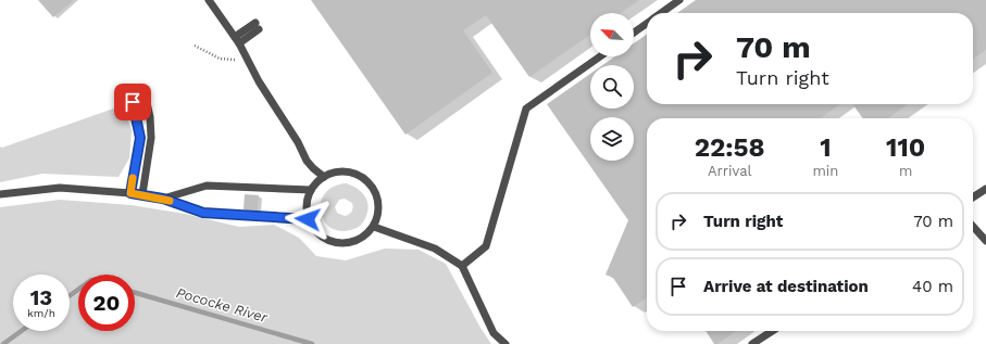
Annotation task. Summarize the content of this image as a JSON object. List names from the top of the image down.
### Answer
{
  "water": ["Pococke River"],
  "north": "top left",
  "page": {
    "turn": ["70 m", "Turn right"],
    "eta": [
      "22:58",
      "Arrival",
      "1",
      "min",
      "110",
      "m"
    ],
    "list": [
      {
        "name": "Turn right",
        "value": "70 m"
      },
      {
        "name": "Arrive at destination",
        "value": "40 m"
      }
    ],
    "speed": "13 km/h",
    "limit": "20"
  }
}
